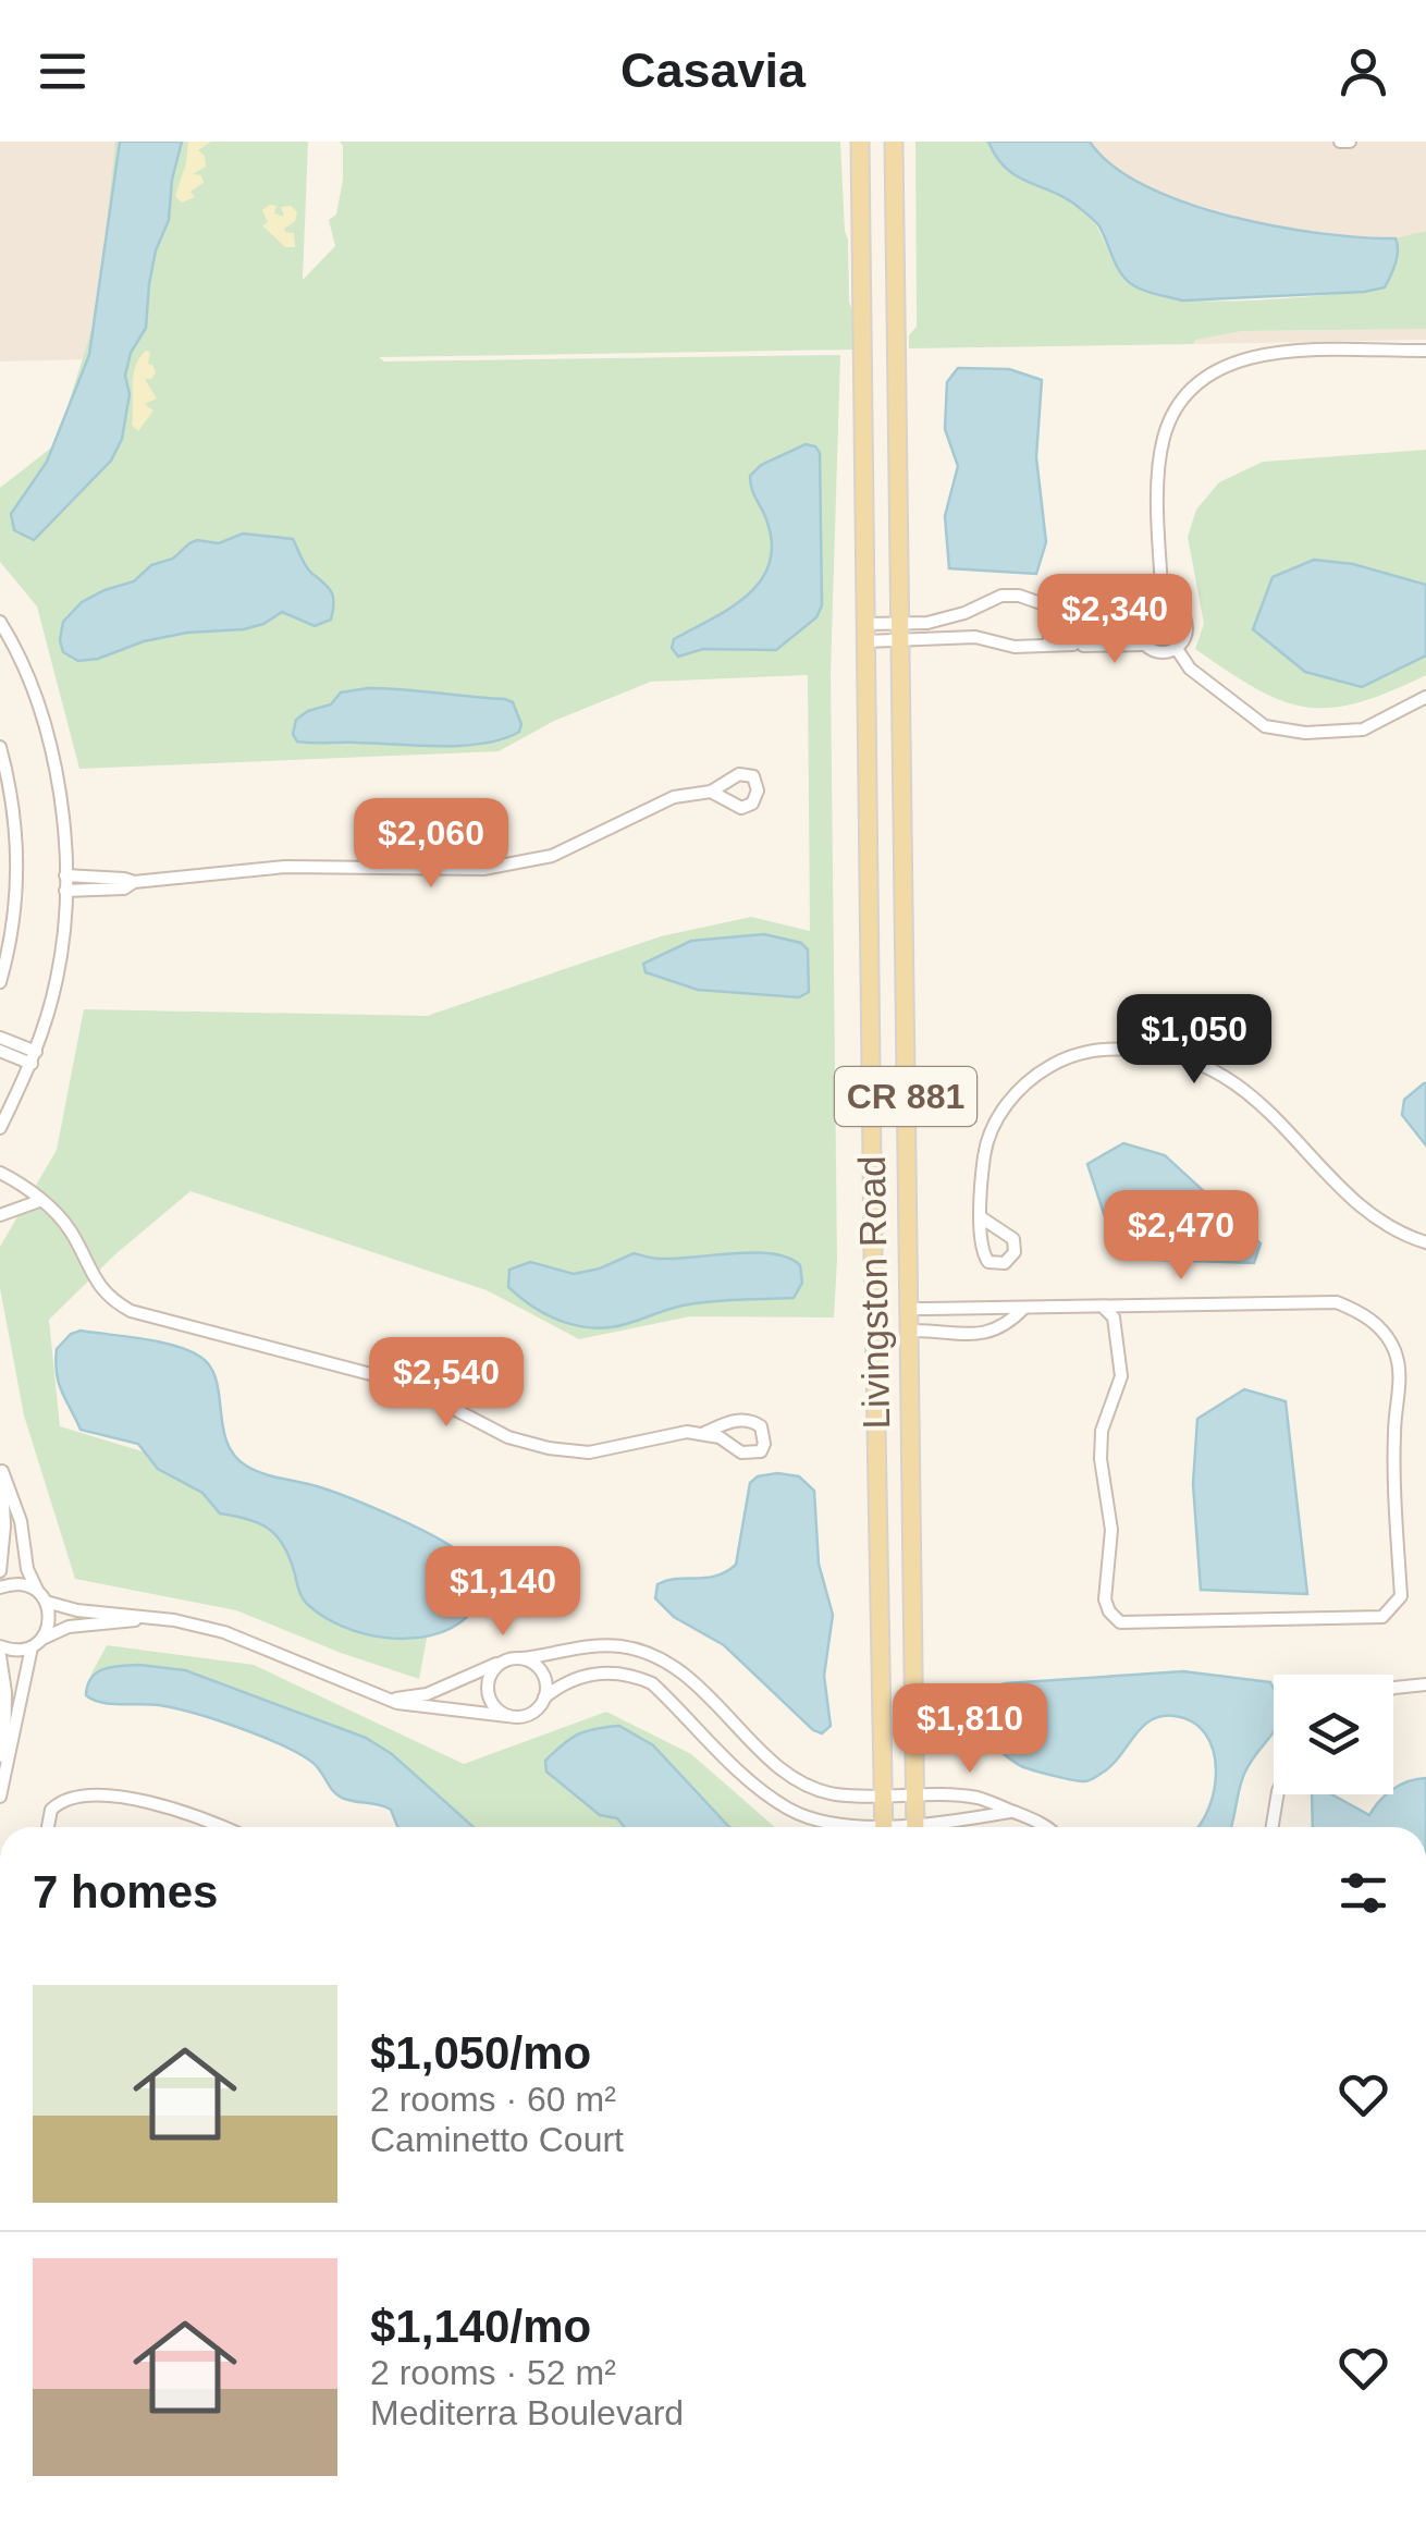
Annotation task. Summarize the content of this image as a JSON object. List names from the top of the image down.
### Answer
{
  "streets": {
    "main road": ["CR 881", "Livingston Road"]
  },
  "page": {
    "header": "Casavia",
    "price": [
      "$2,340",
      "$2,060",
      "$1,050",
      "$2,470",
      "$2,540",
      "$1,140",
      "$1,810"
    ],
    "heading": "7 homes",
    "list": [
      {
        "name": "$1,050/mo",
        "note": "2 rooms · 60 m² · Caminetto Court"
      },
      {
        "name": "$1,140/mo",
        "note": "2 rooms · 52 m² · Mediterra Boulevard"
      }
    ]
  }
}
